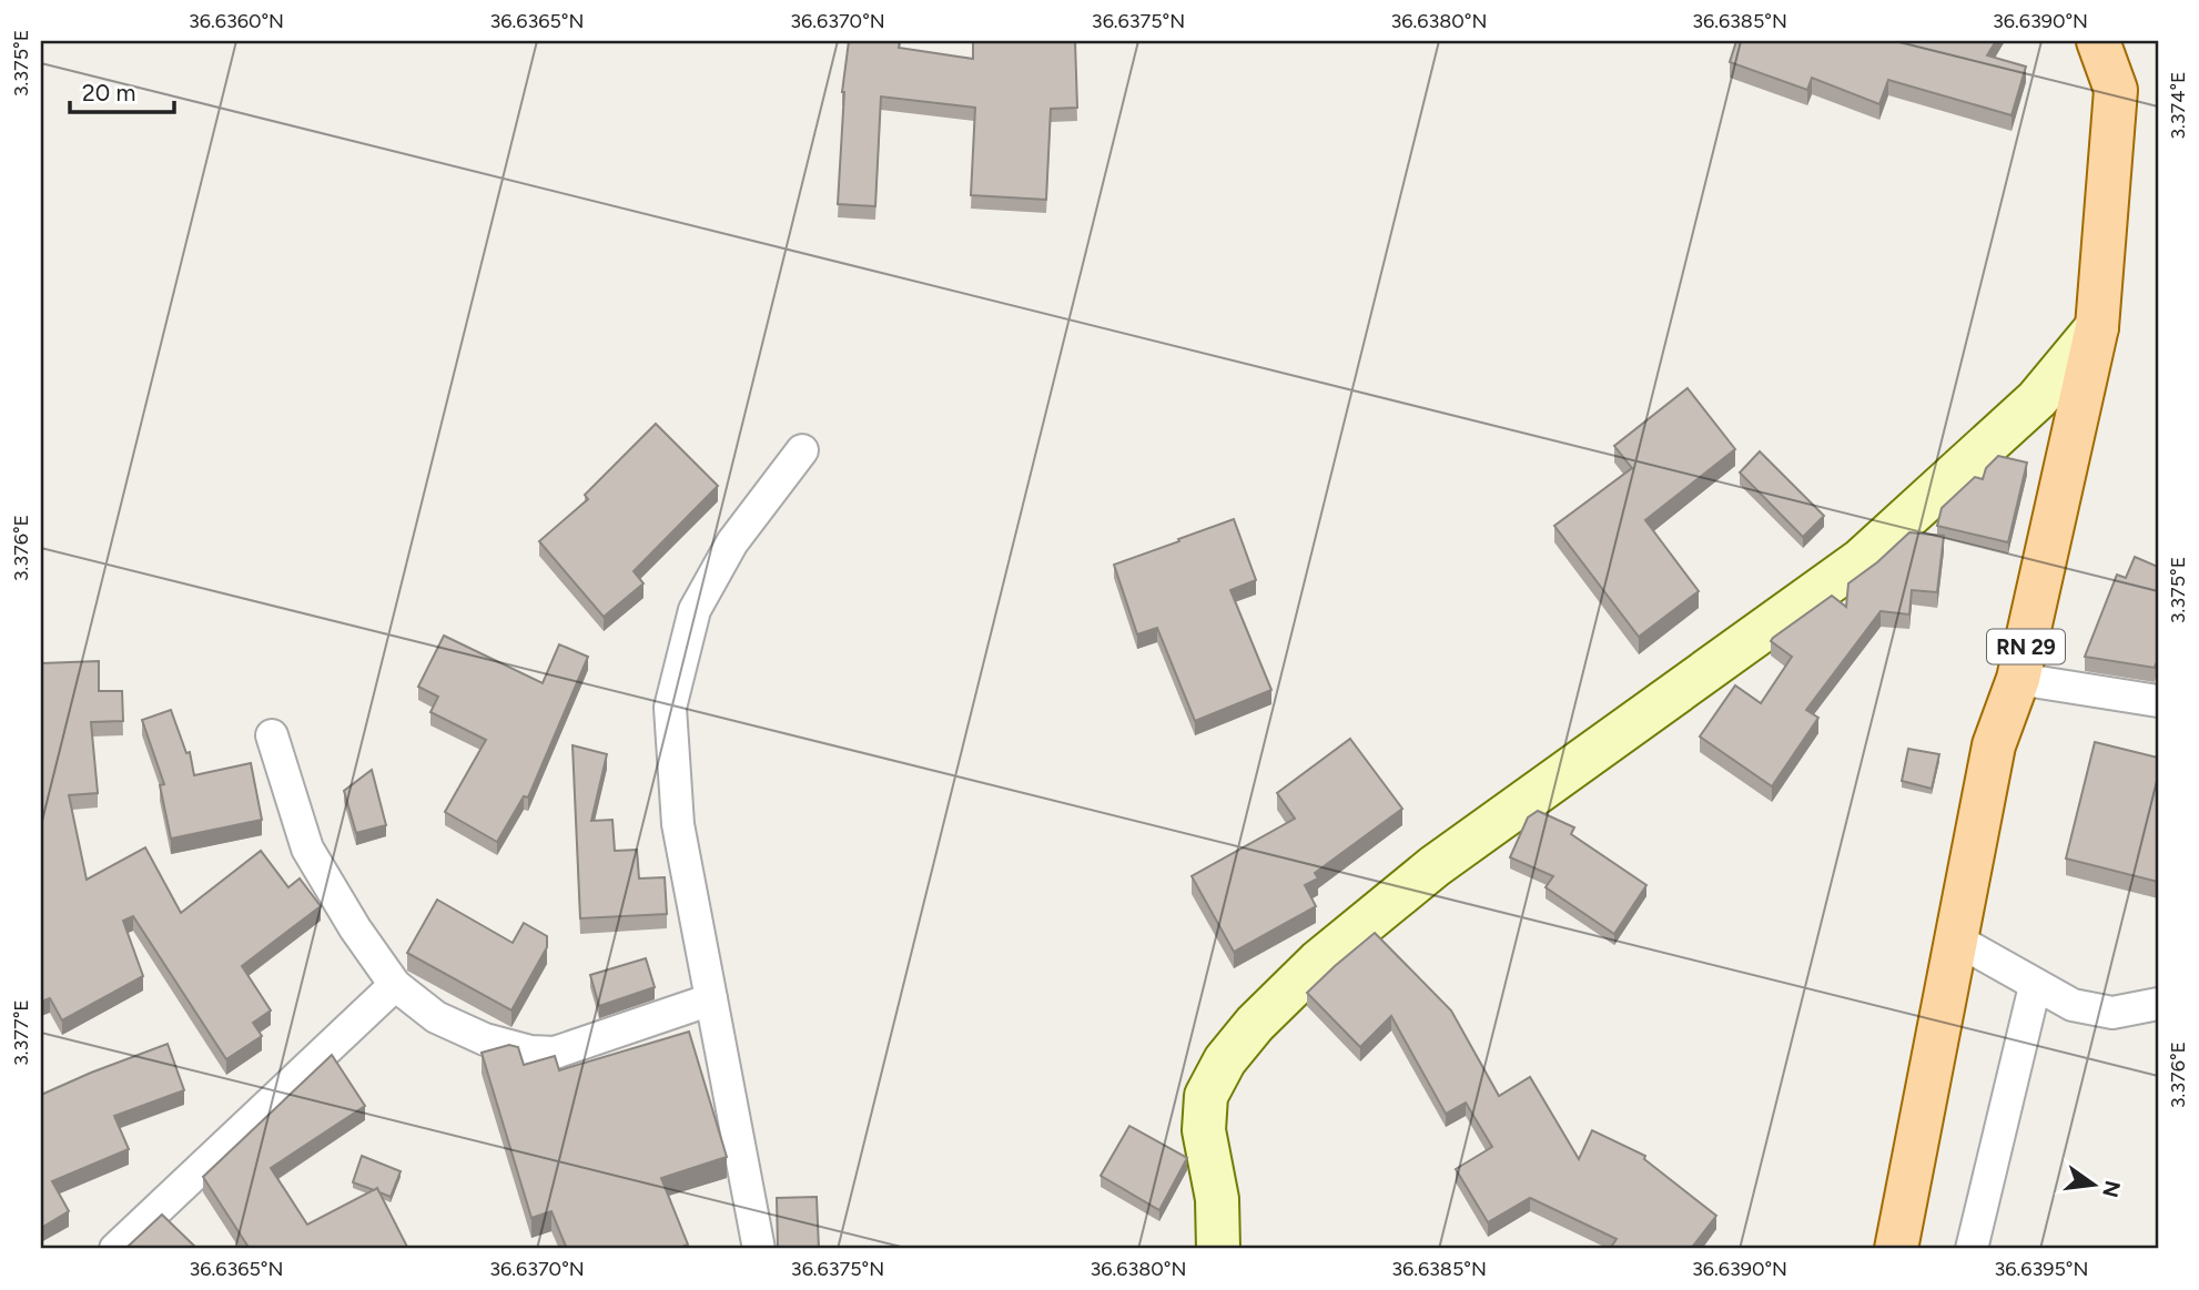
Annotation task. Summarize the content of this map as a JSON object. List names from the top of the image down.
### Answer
{
  "streets": {
    "main road": ["RN 29"]
  },
  "scale_bar": "20 m",
  "north": "right",
  "coordinates": [
    "36.6360°N",
    "36.6365°N",
    "36.6370°N",
    "36.6375°N",
    "36.6380°N",
    "36.6385°N",
    "36.6390°N",
    "3.375°E",
    "3.374°E",
    "3.376°E",
    "3.377°E",
    "36.6395°N"
  ]
}
